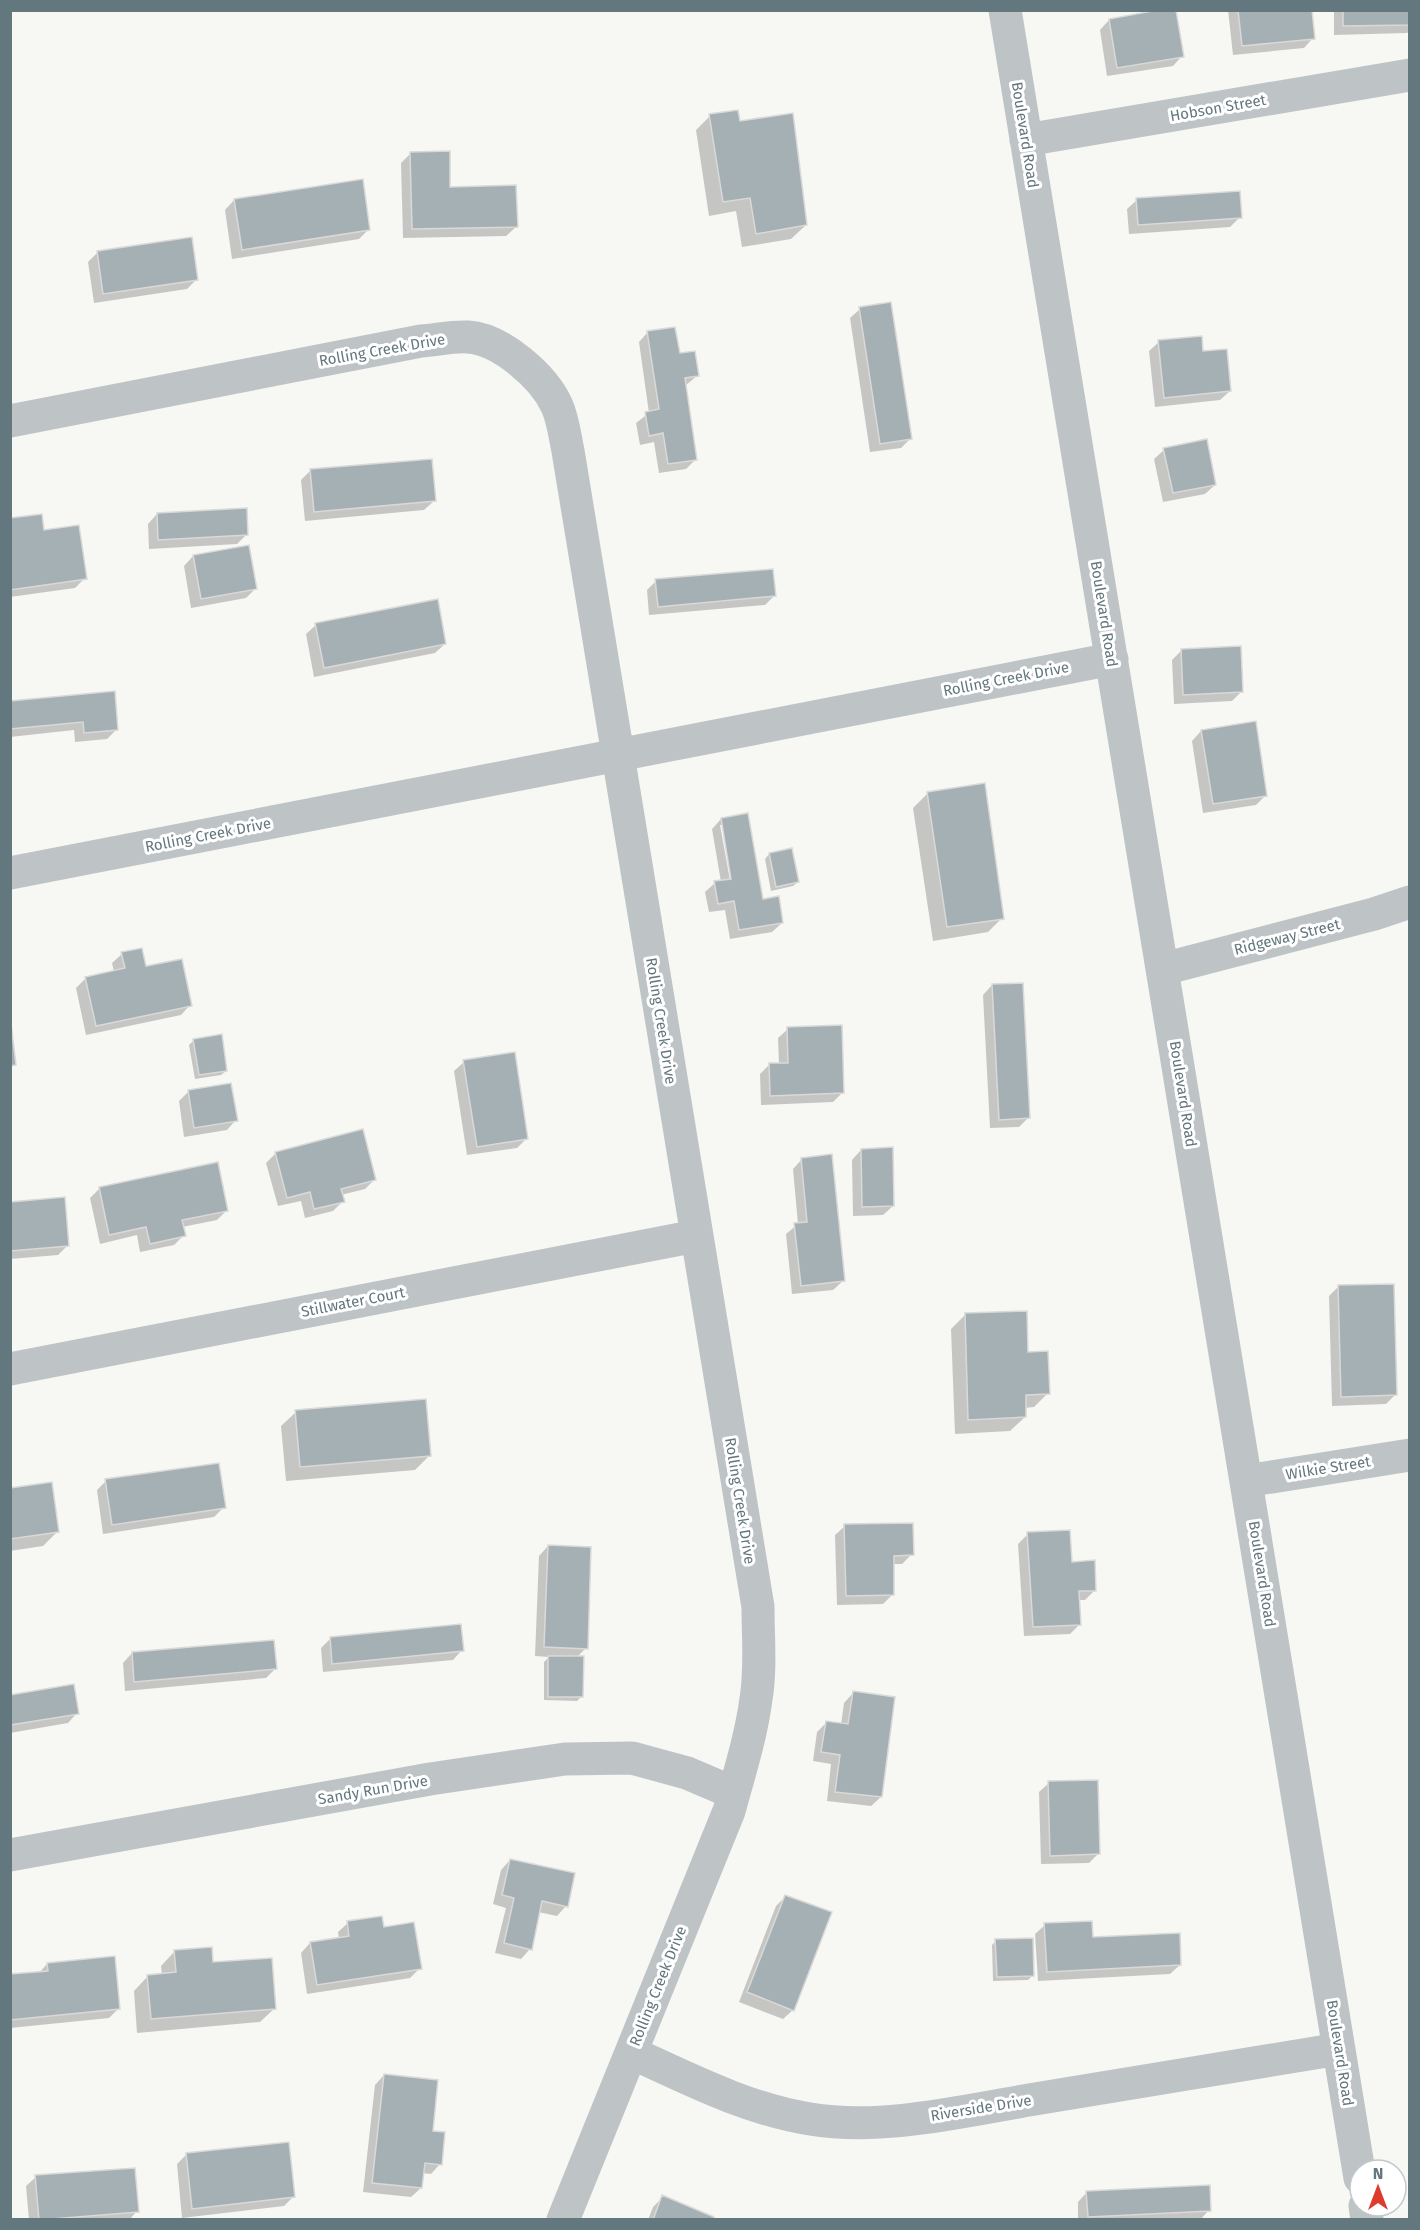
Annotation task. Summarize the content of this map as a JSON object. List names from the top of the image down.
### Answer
{
  "streets": {
    "street": [
      "Hobson Street",
      "Boulevard Road",
      "Rolling Creek Drive",
      "Ridgeway Street",
      "Stillwater Court",
      "Wilkie Street",
      "Sandy Run Drive",
      "Riverside Drive"
    ]
  },
  "crossings": [
    ["Hobson Street", "Boulevard Road"],
    ["Boulevard Road", "Rolling Creek Drive"],
    ["Boulevard Road", "Ridgeway Street"],
    ["Boulevard Road", "Wilkie Street"],
    ["Boulevard Road", "Riverside Drive"],
    ["Rolling Creek Drive", "Stillwater Court"],
    ["Rolling Creek Drive", "Sandy Run Drive"],
    ["Rolling Creek Drive", "Riverside Drive"]
  ],
  "north": "top"
}
